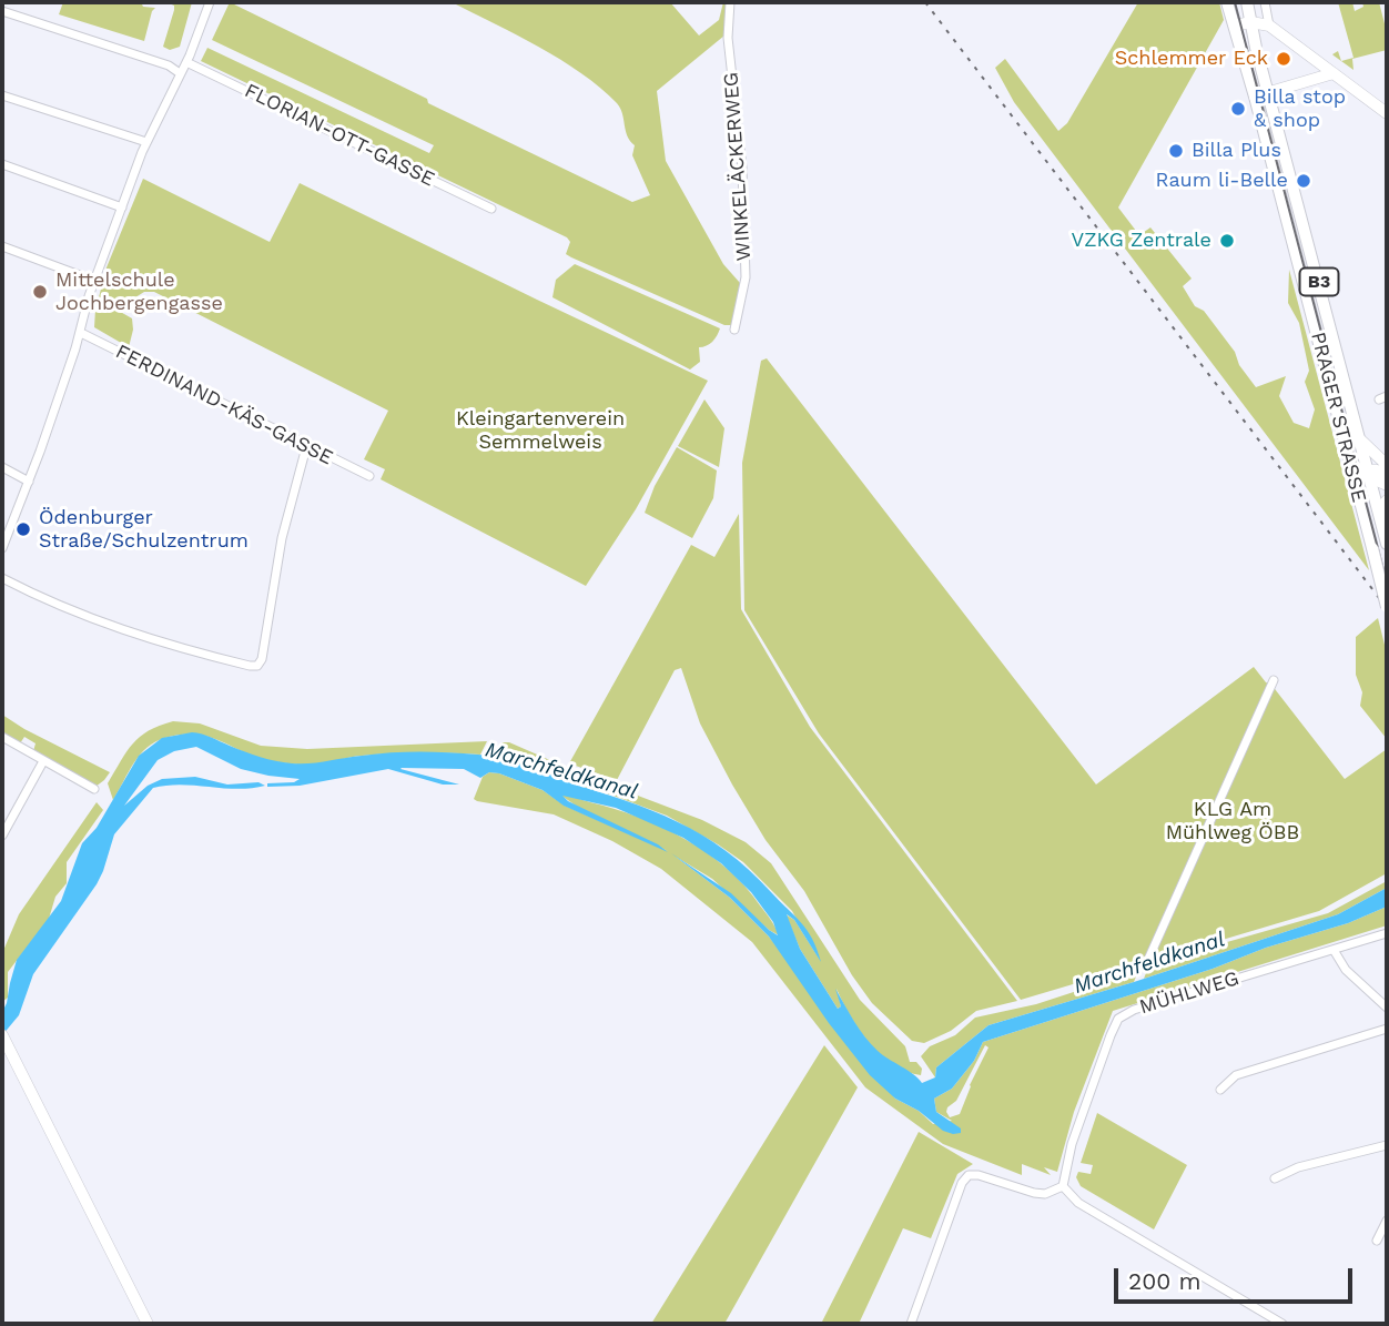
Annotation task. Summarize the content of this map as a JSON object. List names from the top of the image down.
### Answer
{
  "streets": {
    "main road": ["B3", "PRAGER STRASSE"],
    "street": [
      "FLORIAN-OTT-GASSE",
      "WINKELÄCKERWEG",
      "FERDINAND-KÄS-GASSE",
      "MÜHLWEG"
    ]
  },
  "water": ["Marchfeldkanal"],
  "parks": ["Kleingartenverein Semmelweis", "KLG Am Mühlweg ÖBB"],
  "places": [
    "Schlemmer Eck",
    "Billa stop & shop",
    "Billa Plus",
    "Raum li-Belle",
    "VZKG Zentrale",
    "Mittelschule Jochbergengasse",
    "Ödenburger Straße/Schulzentrum"
  ],
  "scale_bar": "200 m"
}
